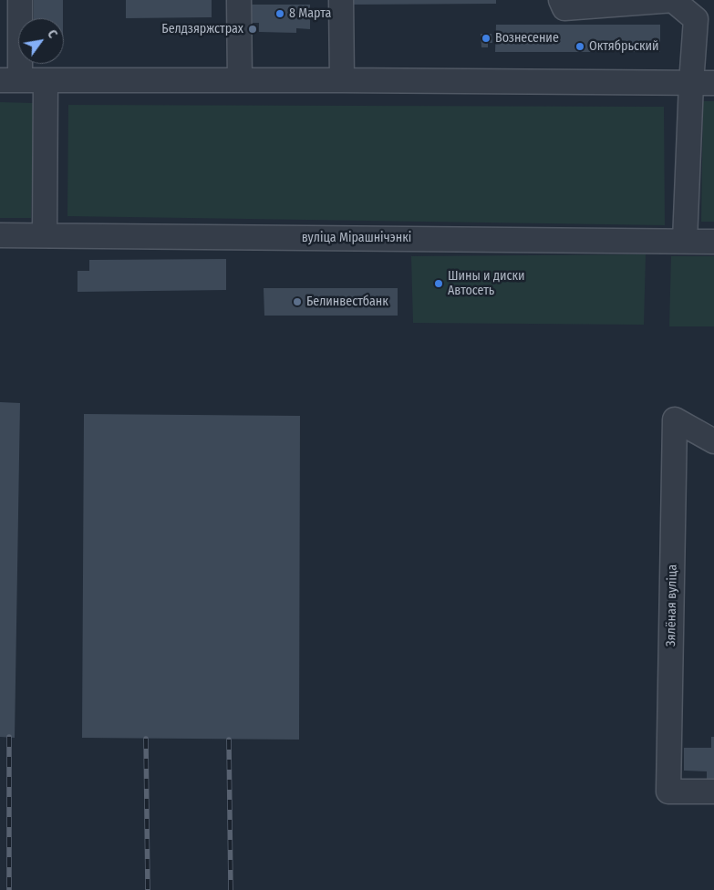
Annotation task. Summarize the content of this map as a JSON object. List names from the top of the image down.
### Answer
{
  "streets": {
    "street": ["вуліца Мірашнічэнкі", "Зялёная вуліца"]
  },
  "places": [
    "8 Марта",
    "Белдзяржстрах",
    "Вознесение",
    "Октябрьский",
    "Шины и диски Автосеть",
    "Белинвестбанк"
  ],
  "north": "top right"
}
